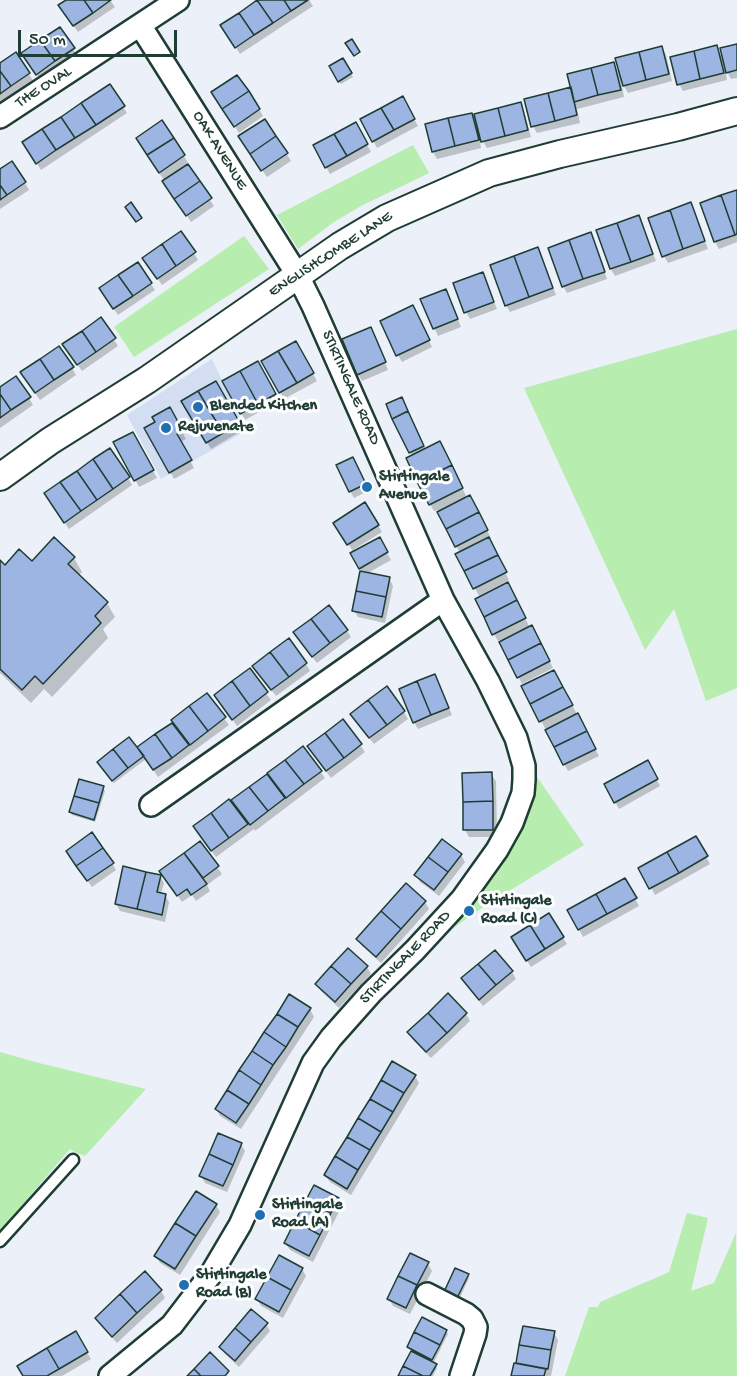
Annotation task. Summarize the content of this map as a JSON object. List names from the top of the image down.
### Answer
{
  "streets": {
    "street": [
      "THE OVAL",
      "OAK AVENUE",
      "ENGLISHCOMBE LANE",
      "STIRTINGALE ROAD"
    ]
  },
  "crossings": [
    ["THE OVAL", "OAK AVENUE"],
    ["OAK AVENUE", "ENGLISHCOMBE LANE"],
    ["OAK AVENUE", "STIRTINGALE ROAD"],
    ["ENGLISHCOMBE LANE", "STIRTINGALE ROAD"]
  ],
  "places": [
    "Blended Kitchen",
    "Rejuvenate",
    "Stirtingale Avenue",
    "Stirtingale Road (C)",
    "Stirtingale Road (A)",
    "Stirtingale Road (B)"
  ],
  "scale_bar": "50 m"
}
